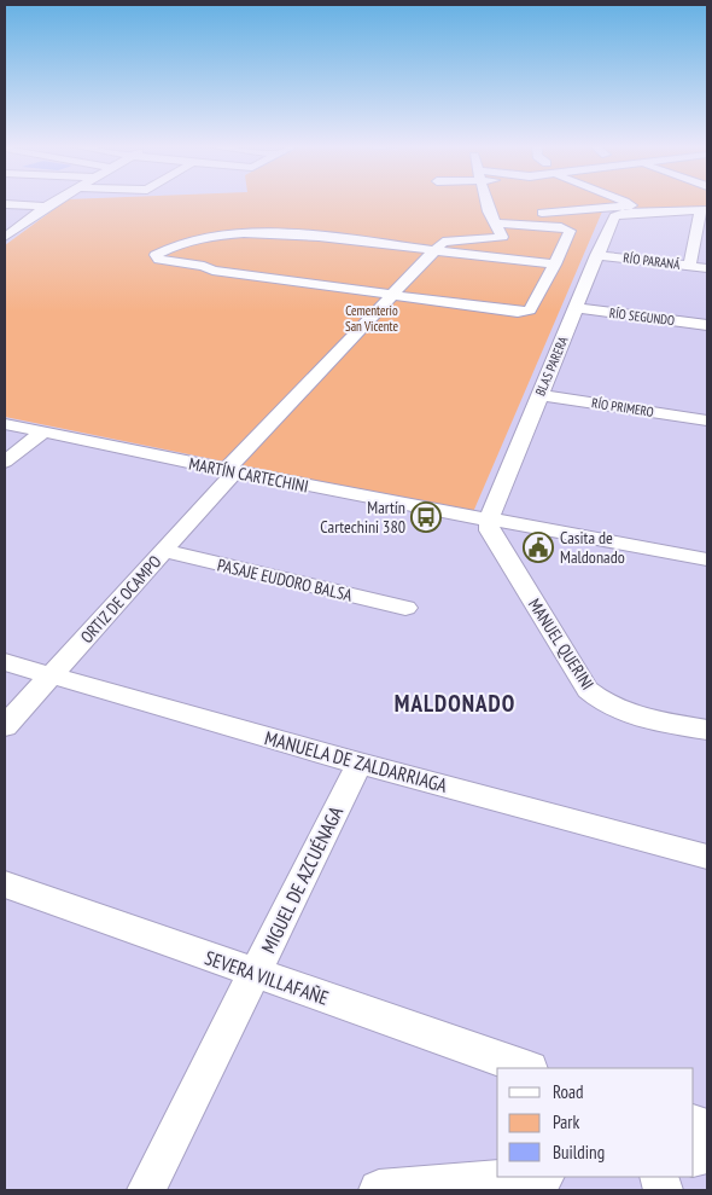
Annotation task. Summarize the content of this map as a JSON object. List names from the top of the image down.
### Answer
{
  "streets": {
    "street": [
      "RÍO PARANÁ",
      "RÍO SEGUNDO",
      "BLAS PARERA",
      "RÍO PRIMERO",
      "MARTÍN CARTECHINI",
      "PASAJE EUDORO BALSA",
      "ORTIZ DE OCAMPO",
      "MANUEL QUERINI",
      "MANUELA DE ZALDARRIAGA",
      "MIGUEL DE AZCUÉNAGA",
      "SEVERA VILLAFAÑE"
    ]
  },
  "crossings": [
    ["RÍO PARANÁ", "BLAS PARERA"],
    ["RÍO SEGUNDO", "BLAS PARERA"],
    ["BLAS PARERA", "RÍO PRIMERO"],
    ["BLAS PARERA", "MARTÍN CARTECHINI"],
    ["BLAS PARERA", "MANUEL QUERINI"],
    ["MARTÍN CARTECHINI", "ORTIZ DE OCAMPO"],
    ["MARTÍN CARTECHINI", "MANUEL QUERINI"],
    ["PASAJE EUDORO BALSA", "ORTIZ DE OCAMPO"],
    ["ORTIZ DE OCAMPO", "MANUELA DE ZALDARRIAGA"],
    ["MANUELA DE ZALDARRIAGA", "MIGUEL DE AZCUÉNAGA"],
    ["MIGUEL DE AZCUÉNAGA", "SEVERA VILLAFAÑE"]
  ],
  "districts": ["MALDONADO"],
  "parks": ["Cementerio San Vicente"],
  "places": {
    "bus stop": ["Martín Cartechini 380"],
    "public building": ["Casita de Maldonado"]
  },
  "legend": ["Road", "Park", "Building"]
}
